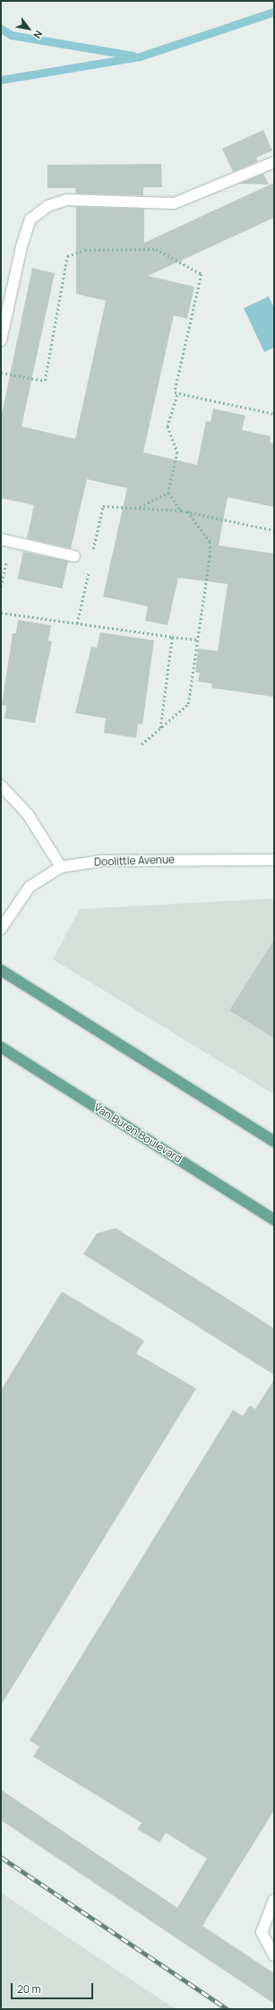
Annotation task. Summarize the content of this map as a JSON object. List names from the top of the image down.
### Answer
{
  "streets": {
    "main road": ["Van Buren Boulevard"],
    "street": ["Doolittle Avenue"]
  },
  "scale_bar": "20 m",
  "north": "bottom right"
}
